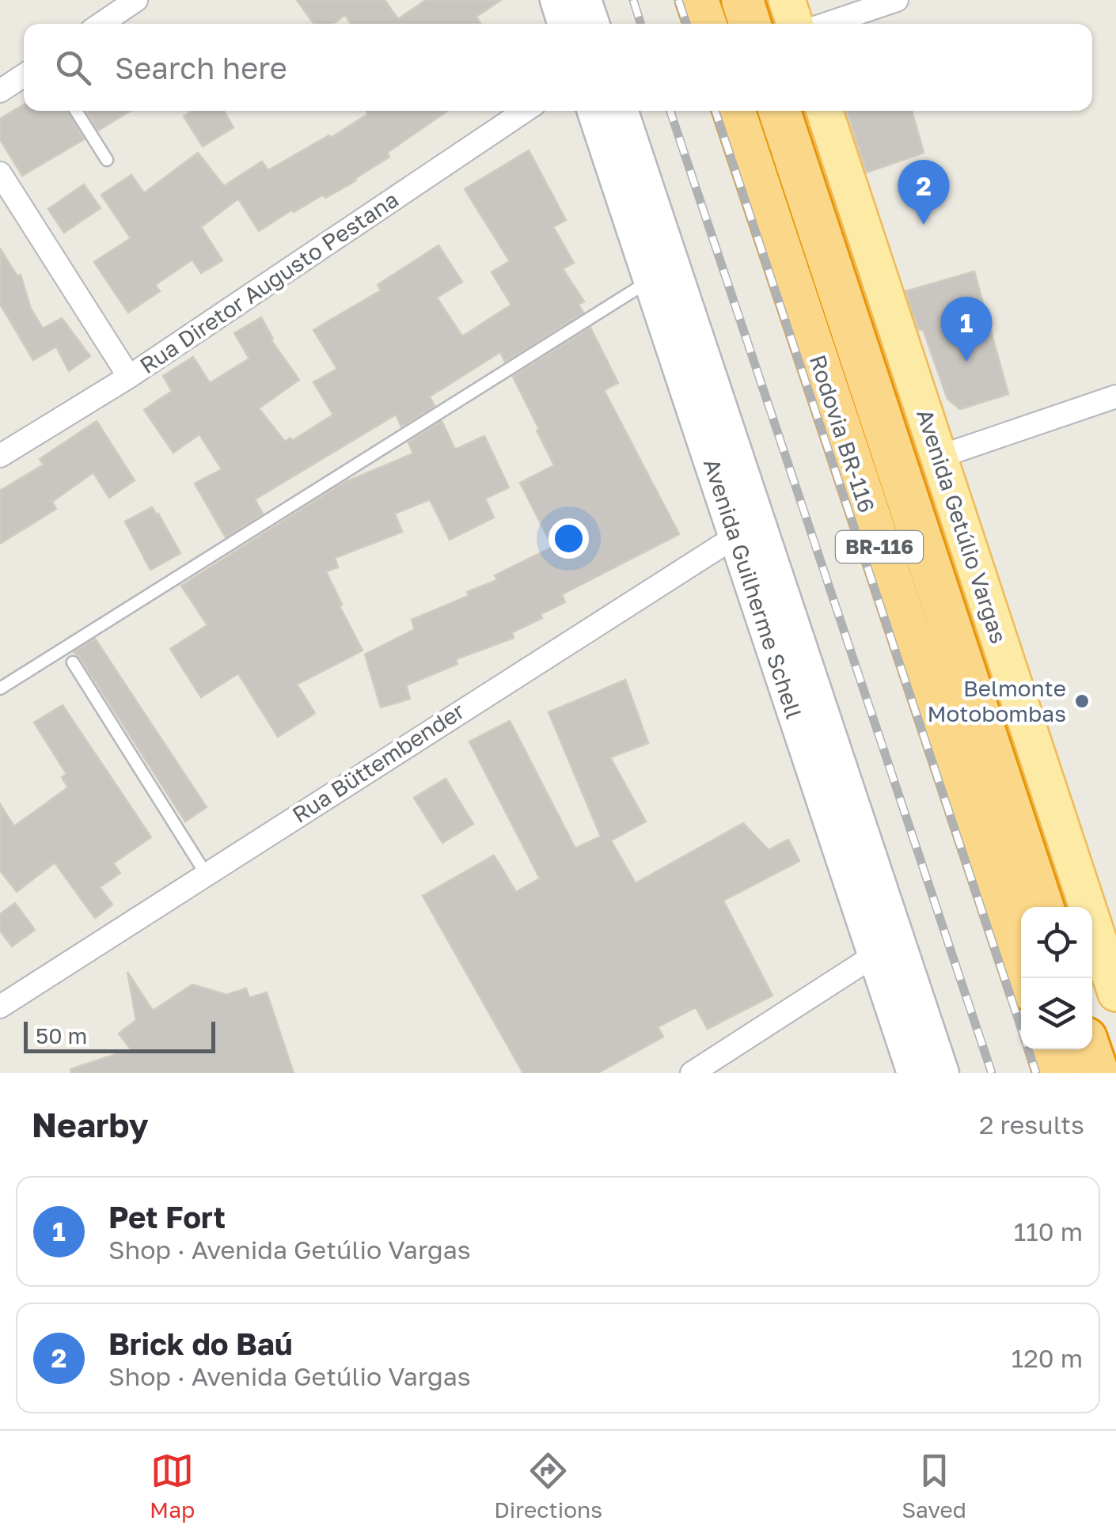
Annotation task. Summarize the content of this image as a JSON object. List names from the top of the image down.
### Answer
{
  "streets": {
    "highway": ["Rodovia BR-116", "BR-116"],
    "main road": ["Avenida Getúlio Vargas", "Avenida Guilherme Schell"],
    "street": ["Rua Diretor Augusto Pestana", "Rua Büttembender"]
  },
  "crossings": [
    ["Avenida Guilherme Schell", "Rua Büttembender"]
  ],
  "places": ["Belmonte Motobombas"],
  "scale_bar": "50 m",
  "page": {
    "search": "Search here",
    "pins": ["2", "1"],
    "scale": "50 m",
    "heading": ["Nearby", "2 results"],
    "list": [
      {
        "mark": "1",
        "name": "Pet Fort",
        "note": "Shop · Avenida Getúlio Vargas",
        "value": "110 m"
      },
      {
        "mark": "2",
        "name": "Brick do Baú",
        "note": "Shop · Avenida Getúlio Vargas",
        "value": "120 m"
      }
    ],
    "nav": ["Map", "Directions", "Saved"]
  }
}
